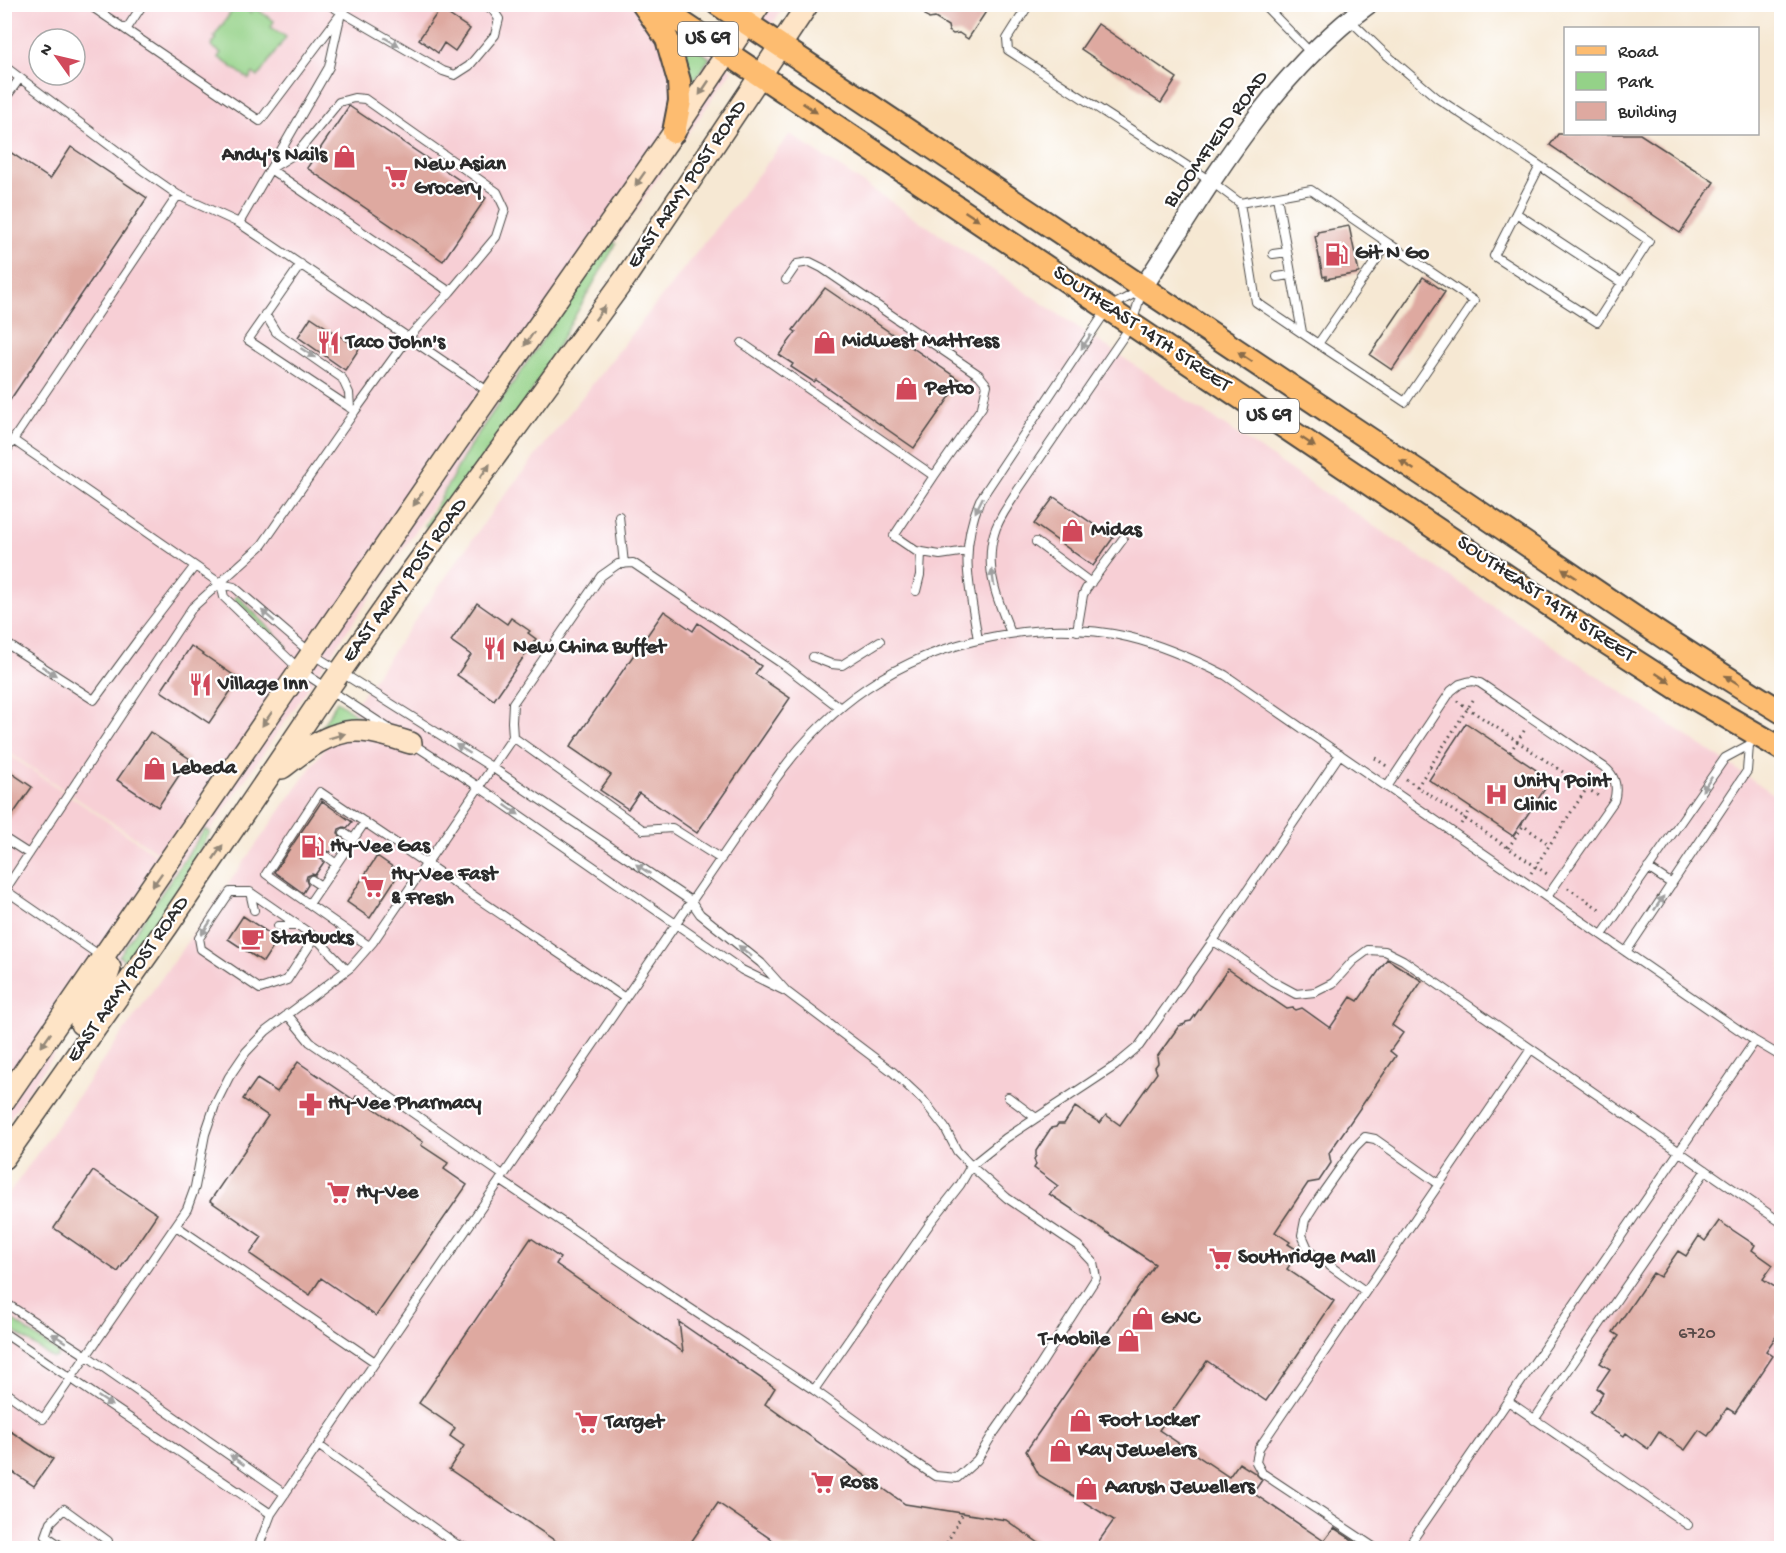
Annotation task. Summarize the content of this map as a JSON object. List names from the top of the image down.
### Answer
{
  "streets": {
    "main road": ["US 69", "EAST ARMY POST ROAD", "SOUTHEAST 14TH STREET"],
    "street": ["BLOOMFIELD ROAD"]
  },
  "crossings": [
    ["BLOOMFIELD ROAD", "SOUTHEAST 14TH STREET"],
    ["EAST ARMY POST ROAD", "SOUTHEAST 14TH STREET"]
  ],
  "places": {
    "shop": [
      "Andy's Nails",
      "Midwest Mattress",
      "Petco",
      "Midas",
      "Lebeda",
      "GNC",
      "T-Mobile",
      "Foot Locker",
      "Kay Jewelers",
      "Aarush Jewellers"
    ],
    "supermarket": [
      "New Asian Grocery",
      "Hy-Vee Fast & Fresh",
      "Hy-Vee",
      "Southridge Mall",
      "Target",
      "Ross"
    ],
    "fuel station": ["Git N Go", "Hy-Vee Gas"],
    "restaurant": ["Taco John's", "New China Buffet", "Village Inn"],
    "hospital": ["Unity Point Clinic"],
    "cafe": ["Starbucks"],
    "pharmacy": ["Hy-Vee Pharmacy"]
  },
  "house_numbers": ["6720"],
  "legend": ["Road", "Park", "Building"],
  "north": "top left"
}
